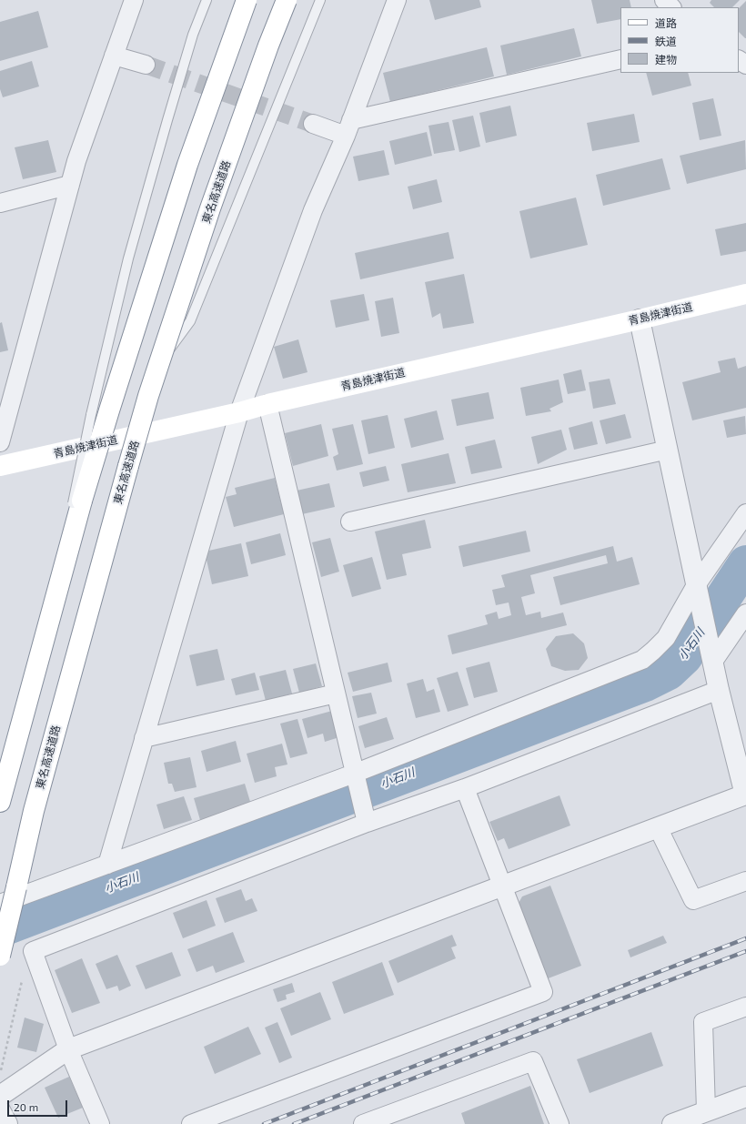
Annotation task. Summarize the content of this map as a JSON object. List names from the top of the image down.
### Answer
{
  "streets": {
    "main road": ["東名高速道路", "青島焼津街道"]
  },
  "water": ["小石川"],
  "legend": ["道路", "鉄道", "建物"],
  "scale_bar": "20 m"
}
